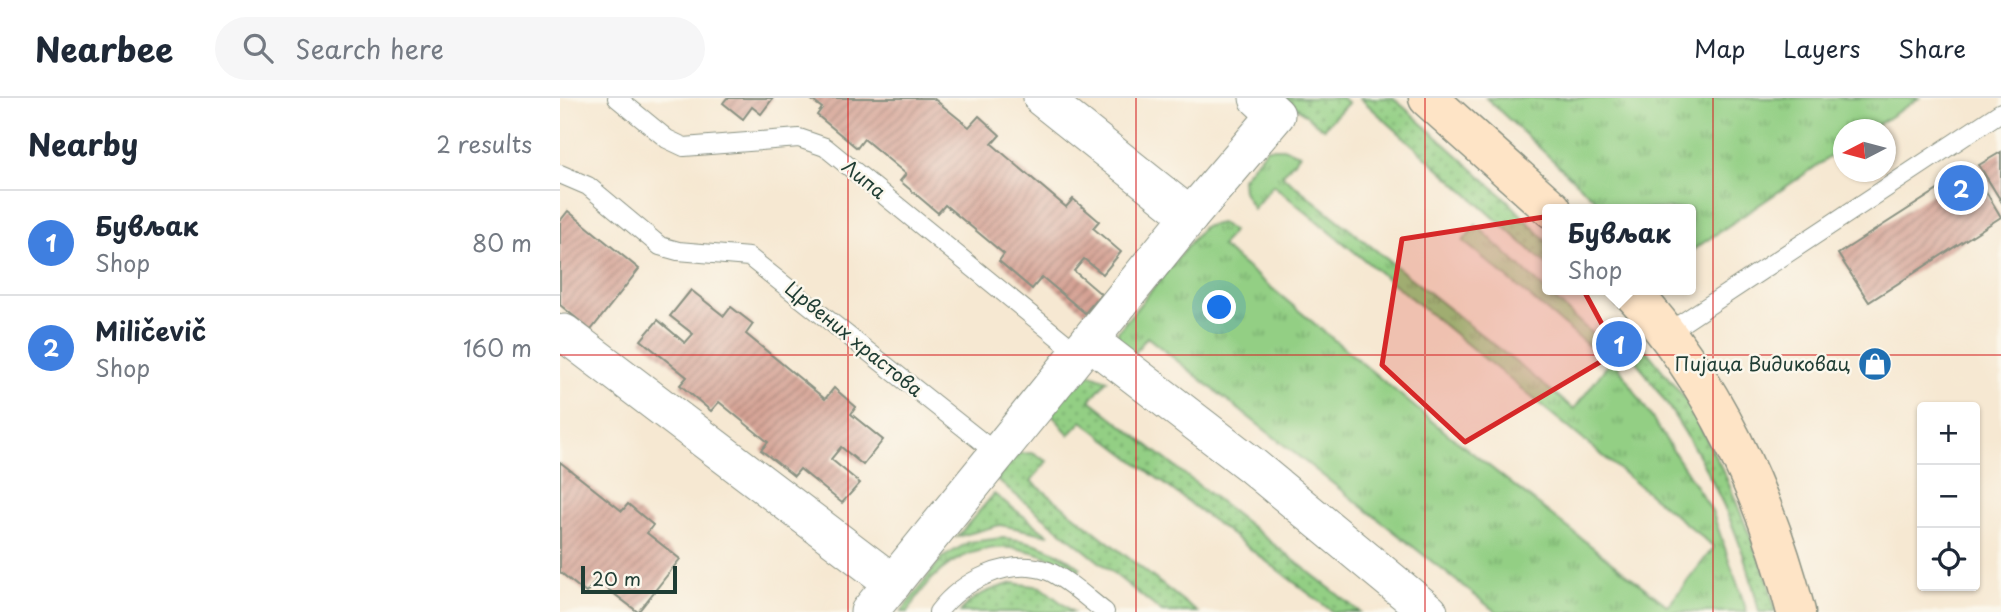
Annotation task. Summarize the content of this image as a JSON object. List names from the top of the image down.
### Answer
{
  "streets": {
    "lane": ["Липа", "Црвених храстова"]
  },
  "places": {
    "shop": ["Пијаца Видиковац"]
  },
  "scale_bar": "20 m",
  "north": "left",
  "page": {
    "header": "Nearbee",
    "search": "Search here",
    "nav": ["Map", "Layers", "Share"],
    "heading": ["Nearby", "2 results"],
    "pins": ["2", "1"],
    "list": [
      {
        "mark": "1",
        "name": "Бувљак",
        "note": "Shop",
        "value": "80 m"
      },
      {
        "mark": "2",
        "name": "Miličevič",
        "note": "Shop",
        "value": "160 m"
      }
    ],
    "popup": ["Бувљак", "Shop"],
    "map_buttons": ["+", "−"],
    "scale": "20 m"
  }
}
